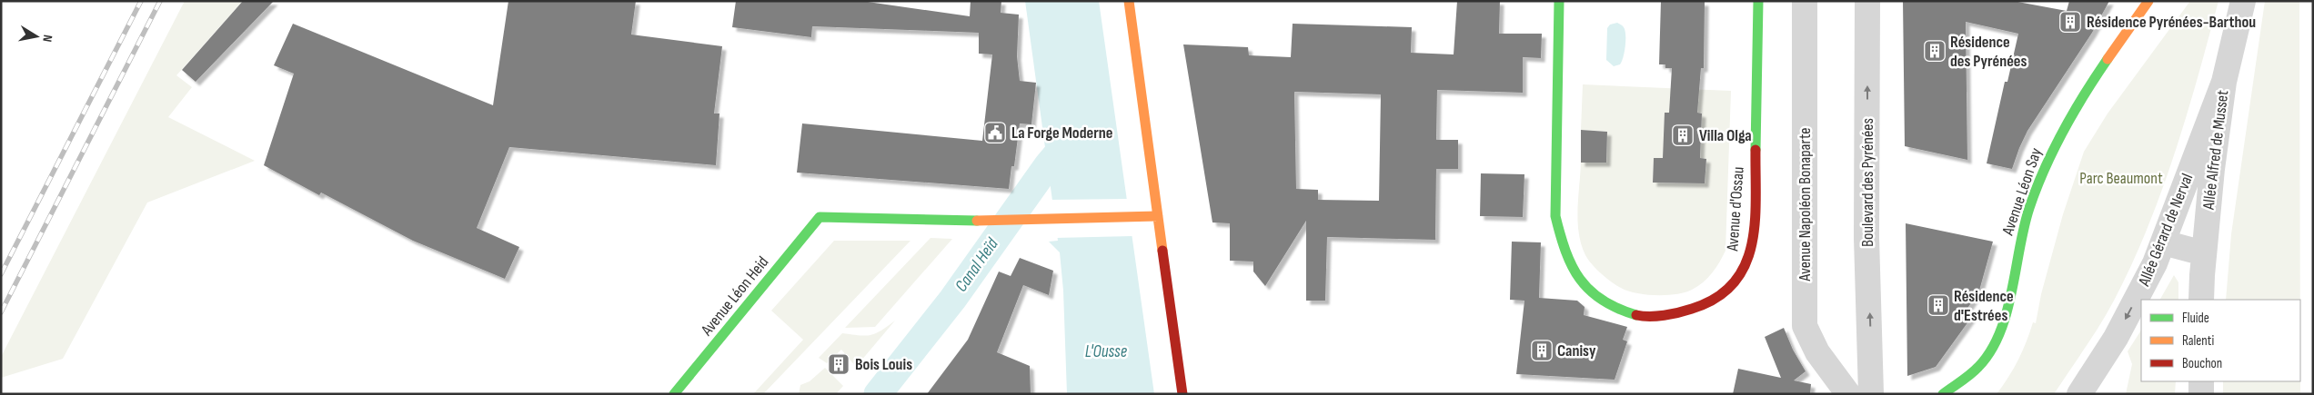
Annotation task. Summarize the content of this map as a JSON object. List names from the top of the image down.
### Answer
{
  "streets": {
    "street": [
      "Allée Alfred de Musset",
      "Boulevard des Pyrénées",
      "Avenue Léon Say",
      "Avenue Napoléon Bonaparte",
      "Avenue d'Ossau",
      "Allée Gérard de Nerval",
      "Avenue Léon Heid"
    ]
  },
  "crossings": [
    ["Allée Alfred de Musset", "Allée Gérard de Nerval"]
  ],
  "one_way": ["Boulevard des Pyrénées", "Allée Gérard de Nerval"],
  "water": ["Canal Heïd", "L'Ousse"],
  "parks": ["Parc Beaumont"],
  "places": {
    "building": [
      "Résidence Pyrénées-Barthou",
      "Résidence des Pyrénées",
      "Villa Olga",
      "Résidence d'Estrées",
      "Canisy",
      "Bois Louis"
    ],
    "public building": ["La Forge Moderne"]
  },
  "legend": ["Fluide", "Ralenti", "Bouchon"],
  "north": "right"
}
